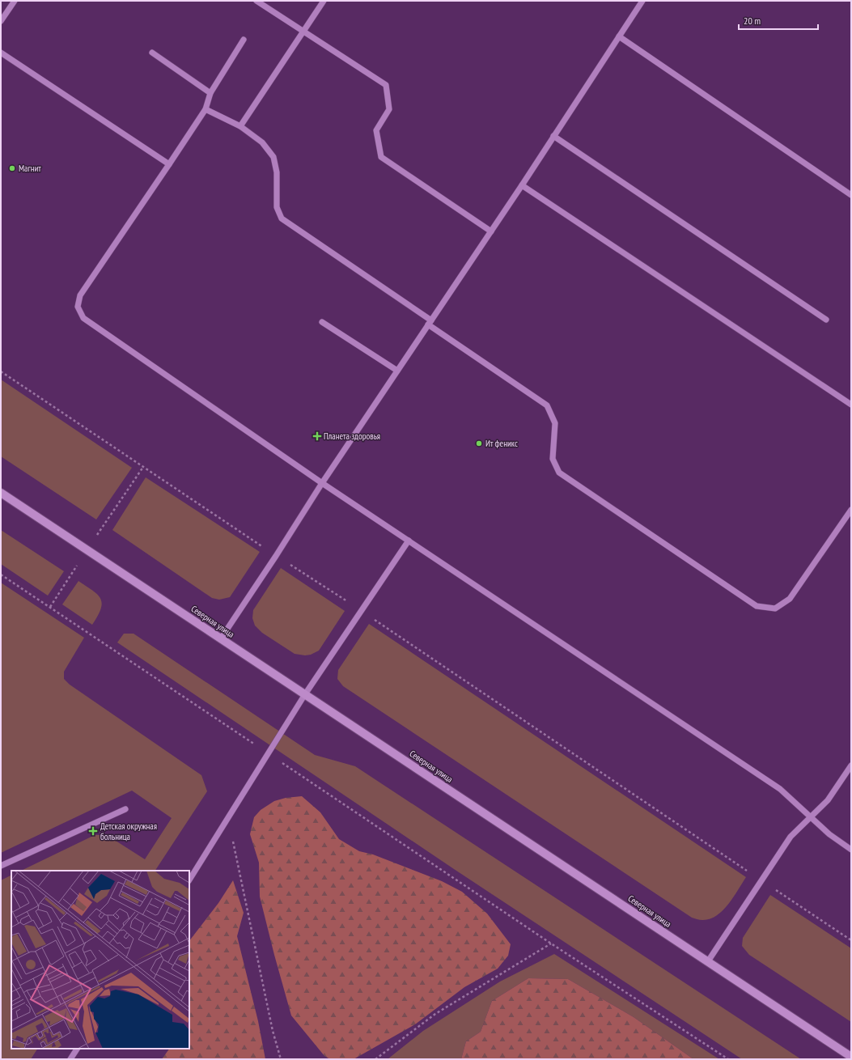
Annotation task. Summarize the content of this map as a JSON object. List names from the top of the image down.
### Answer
{
  "streets": {
    "main road": ["Северная улица"]
  },
  "places": {
    "other": ["Магнит", "Ит феникс"],
    "health": ["Планета здоровья", "Детская окружная больница"]
  },
  "scale_bar": "20 m"
}
